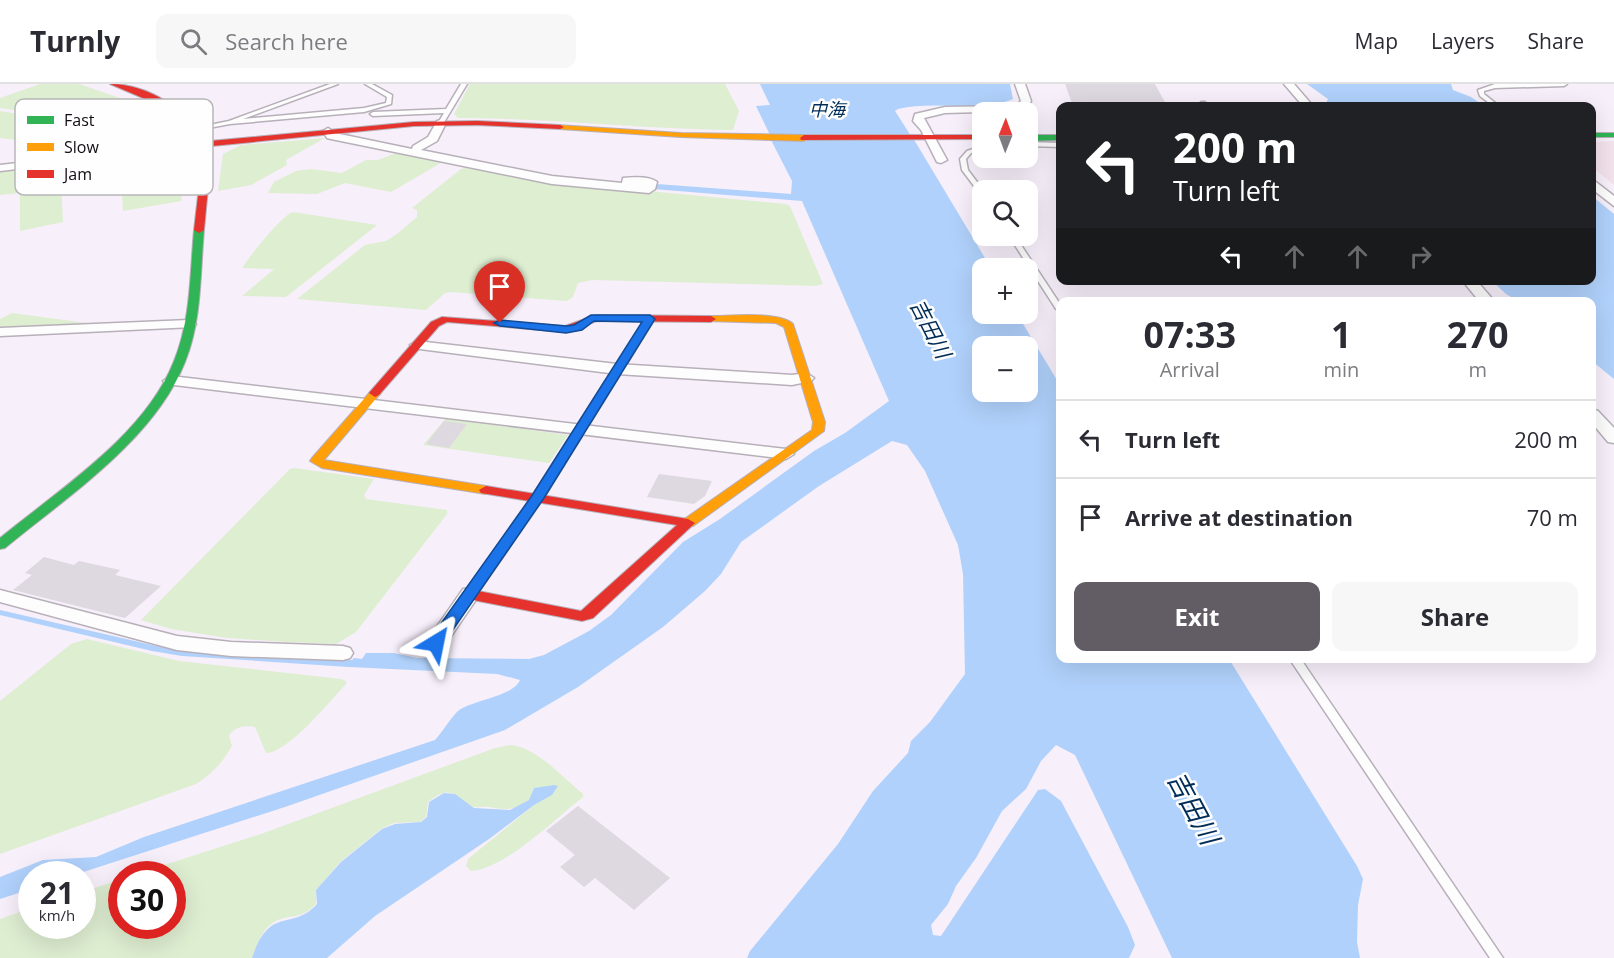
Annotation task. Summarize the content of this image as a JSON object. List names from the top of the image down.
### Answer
{
  "water": ["中海", "吉田川"],
  "legend": ["Fast", "Slow", "Jam"],
  "north": "top",
  "page": {
    "header": "Turnly",
    "search": "Search here",
    "nav": ["Map", "Layers", "Share"],
    "map_buttons": ["+", "−"],
    "turn": ["200 m", "Turn left"],
    "eta": [
      "07:33",
      "Arrival",
      "1",
      "min",
      "270",
      "m"
    ],
    "list": [
      {
        "name": "Turn left",
        "value": "200 m"
      },
      {
        "name": "Arrive at destination",
        "value": "70 m"
      }
    ],
    "buttons": ["Exit", "Share"],
    "speed": "21 km/h",
    "limit": "30"
  }
}
